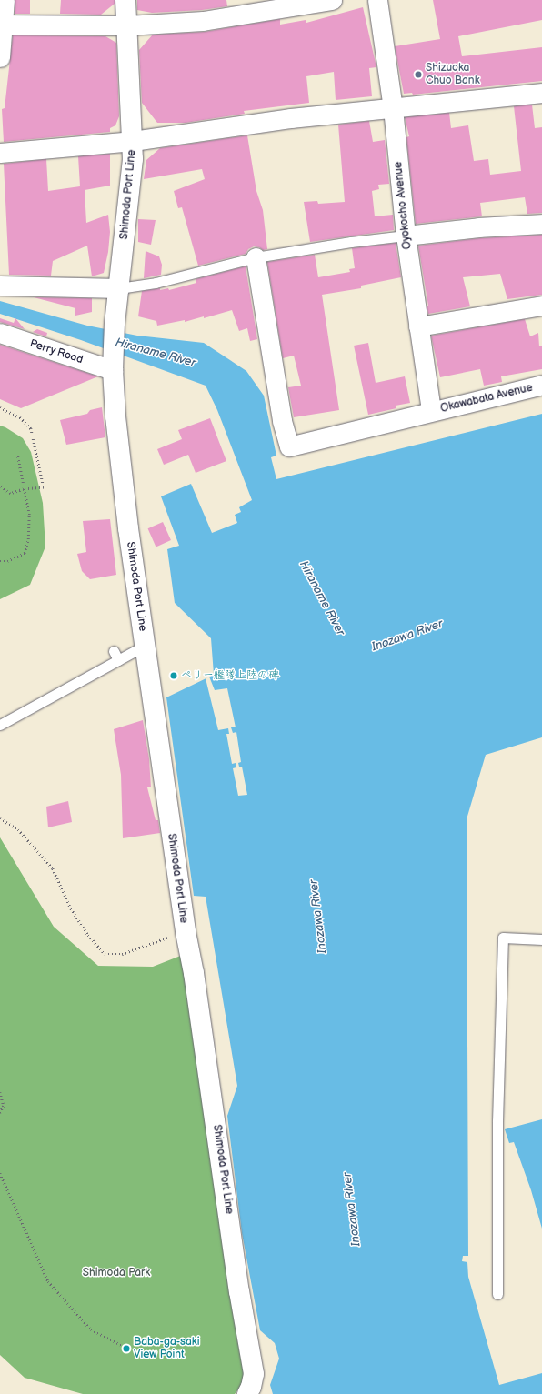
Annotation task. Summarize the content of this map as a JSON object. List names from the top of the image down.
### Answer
{
  "streets": {
    "main road": ["Shimoda Port Line"],
    "street": ["Oyokocho Avenue", "Perry Road", "Okawabata Avenue"]
  },
  "crossings": [
    ["Shimoda Port Line", "Perry Road"],
    ["Oyokocho Avenue", "Okawabata Avenue"]
  ],
  "water": ["Hiraname River", "Inozawa River"],
  "parks": ["Shimoda Park"],
  "places": ["Shizuoka Chuo Bank", "ペリー艦隊上陸の碑", "Baba-ga-saki View Point"]
}
